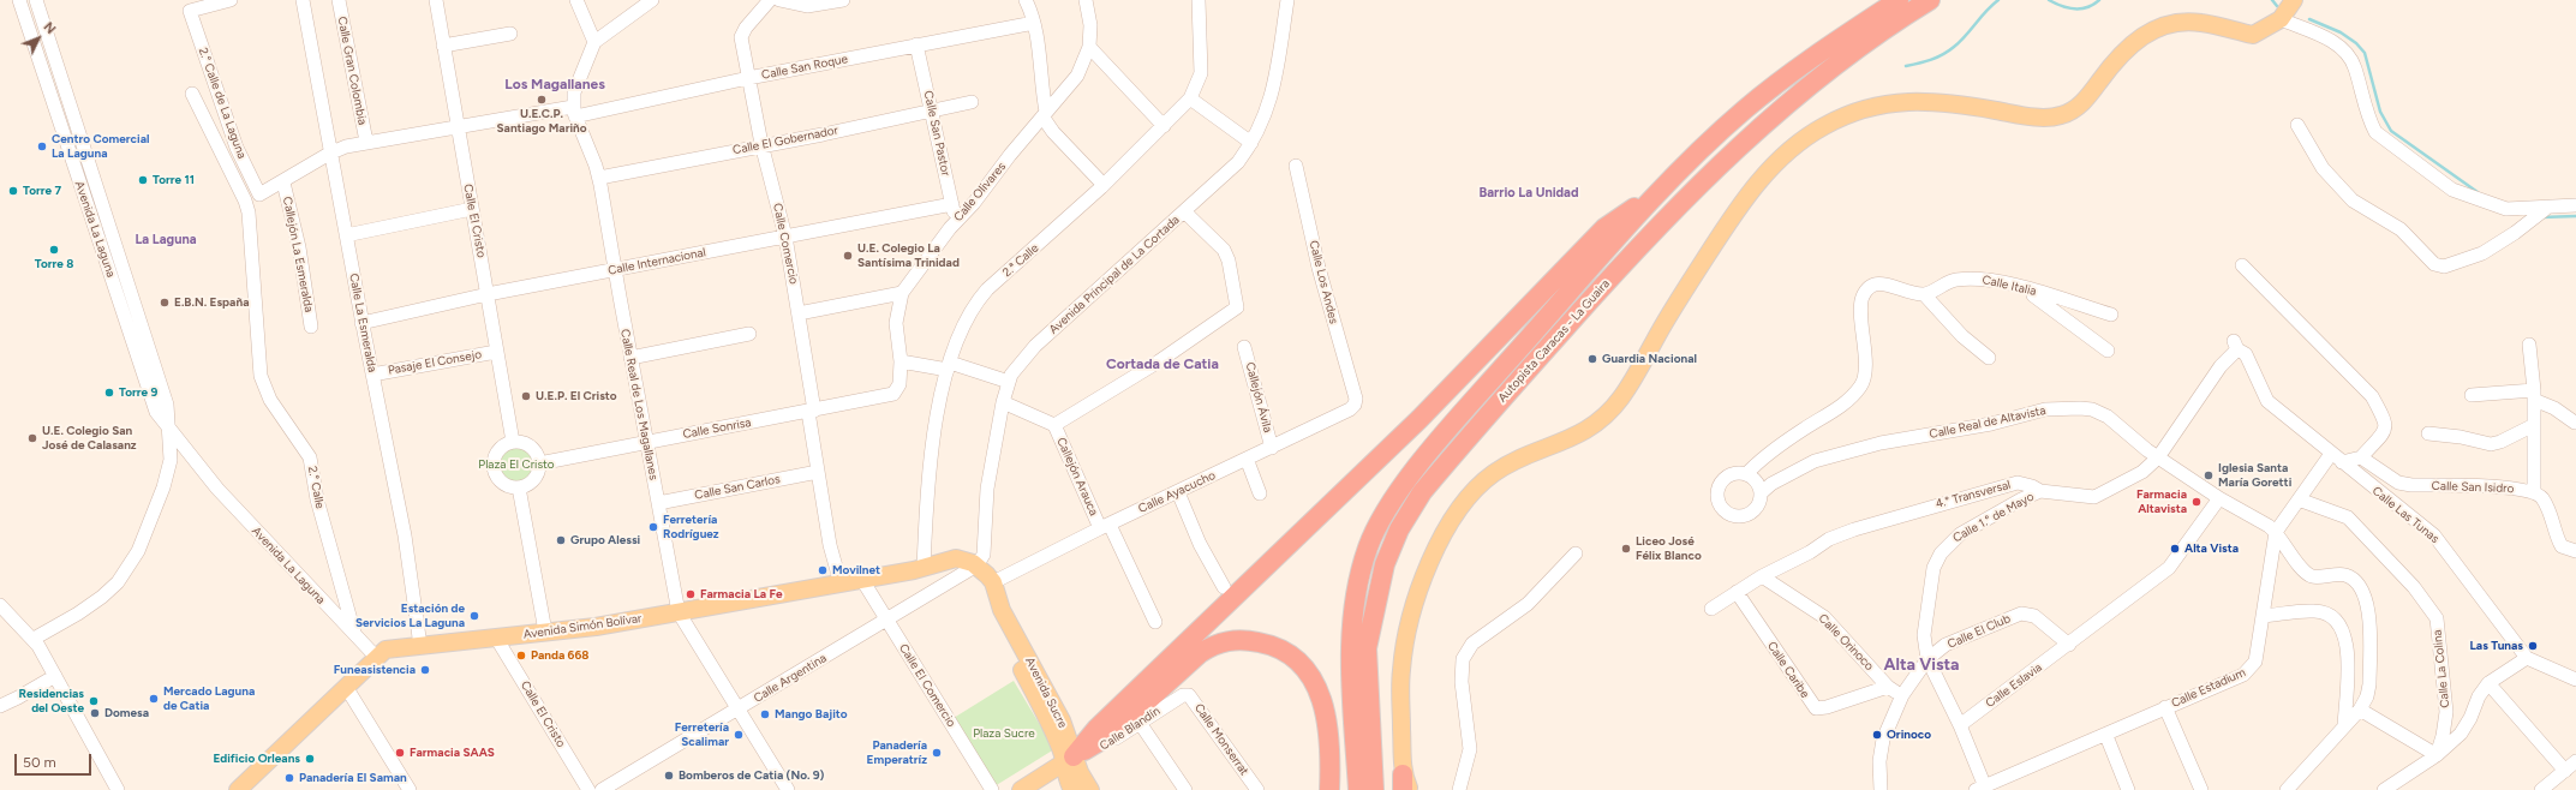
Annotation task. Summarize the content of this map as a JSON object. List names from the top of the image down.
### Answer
{
  "streets": {
    "highway": ["Autopista Caracas - La Guaira"],
    "main road": ["Avenida Simón Bolívar", "Avenida Sucre"],
    "street": [
      "Calle San Roque",
      "Calle Gran Colombia",
      "2.° Calle de La Laguna",
      "Calle San Pastor",
      "Calle El Gobernador",
      "Calle Olivares",
      "Calle El Cristo",
      "Avenida La Laguna",
      "Calle Comercio",
      "Callejón La Esmeralda",
      "2.ª Calle",
      "Calle Internacional",
      "Avenida Principal de La Cortada",
      "Calle Los Andes",
      "Calle Italia",
      "Calle La Esmeralda",
      "Pasaje El Consejo",
      "Callejón Ávila",
      "Calle Real de Los Magallanes",
      "Calle Real de Altavista",
      "Calle Sonrisa",
      "Callejón Arauca",
      "2.° Calle",
      "Calle San Carlos",
      "Calle San Isidro",
      "Calle Ayacucho",
      "4.° Transversal",
      "Calle Las Tunas",
      "Calle 1.° de Mayo",
      "Calle El Club",
      "Calle Orinoco",
      "Calle La Colina",
      "Calle Caribe",
      "Calle Argentina",
      "Calle El Comercio",
      "Calle Eslavia",
      "Calle Estadium",
      "Calle Blandín",
      "Calle Monserrat"
    ]
  },
  "crossings": [
    ["Calle San Roque", "Calle Gran Colombia"],
    ["Calle San Roque", "2.° Calle de La Laguna"],
    ["Calle San Roque", "Calle San Pastor"],
    ["Calle San Roque", "Calle El Cristo"],
    ["Calle San Roque", "Calle Comercio"],
    ["Calle San Roque", "Callejón La Esmeralda"],
    ["Calle San Roque", "Calle La Esmeralda"],
    ["Calle San Roque", "Calle Real de Los Magallanes"],
    ["2.° Calle de La Laguna", "2.° Calle"],
    ["Calle San Pastor", "Calle El Gobernador"],
    ["Calle San Pastor", "Calle Olivares"],
    ["Calle San Pastor", "Calle Internacional"],
    ["Calle El Gobernador", "Calle Comercio"],
    ["Calle El Gobernador", "Calle Real de Los Magallanes"],
    ["Calle Olivares", "Calle Sonrisa"],
    ["Calle El Cristo", "Calle Internacional"],
    ["Calle El Cristo", "Pasaje El Consejo"],
    ["Calle El Cristo", "Calle Sonrisa"],
    ["Calle El Cristo", "Avenida Simón Bolívar"],
    ["Avenida La Laguna", "2.° Calle"],
    ["Avenida La Laguna", "Avenida Simón Bolívar"],
    ["Calle Comercio", "Calle Internacional"],
    ["Calle Comercio", "Calle Sonrisa"],
    ["Calle Comercio", "Calle San Carlos"],
    ["Calle Comercio", "Avenida Simón Bolívar"],
    ["2.ª Calle", "Avenida Simón Bolívar"],
    ["Calle Internacional", "Calle La Esmeralda"],
    ["Calle Internacional", "Calle Real de Los Magallanes"],
    ["Avenida Principal de La Cortada", "Callejón Arauca"],
    ["Avenida Principal de La Cortada", "Avenida Simón Bolívar"],
    ["Avenida Principal de La Cortada", "Calle Argentina"],
    ["Avenida Principal de La Cortada", "Avenida Sucre"],
    ["Calle Los Andes", "Calle Ayacucho"],
    ["Calle La Esmeralda", "Pasaje El Consejo"],
    ["Calle La Esmeralda", "Avenida Simón Bolívar"],
    ["Callejón Ávila", "Calle Ayacucho"],
    ["Calle Real de Los Magallanes", "Calle Sonrisa"],
    ["Calle Real de Los Magallanes", "Calle San Carlos"],
    ["Calle Real de Los Magallanes", "Avenida Simón Bolívar"],
    ["Calle Real de Los Magallanes", "Calle Argentina"],
    ["Calle Real de Altavista", "4.° Transversal"],
    ["Calle Real de Altavista", "Calle Estadium"],
    ["Callejón Arauca", "Calle Ayacucho"],
    ["Calle Ayacucho", "Avenida Sucre"],
    ["4.° Transversal", "Calle Las Tunas"],
    ["4.° Transversal", "Calle 1.° de Mayo"],
    ["4.° Transversal", "Calle Orinoco"],
    ["4.° Transversal", "Calle Caribe"],
    ["Calle Las Tunas", "Calle Estadium"],
    ["Calle 1.° de Mayo", "Calle El Club"],
    ["Calle 1.° de Mayo", "Calle Eslavia"],
    ["Calle 1.° de Mayo", "Calle Estadium"],
    ["Avenida Simón Bolívar", "Calle Argentina"],
    ["Avenida Simón Bolívar", "Calle El Comercio"],
    ["Avenida Simón Bolívar", "Avenida Sucre"],
    ["Calle El Club", "Calle Orinoco"],
    ["Calle El Club", "Calle Eslavia"],
    ["Calle Orinoco", "Calle Caribe"],
    ["Calle La Colina", "Calle Estadium"],
    ["Calle Argentina", "Calle El Comercio"],
    ["Calle Argentina", "Avenida Sucre"],
    ["Avenida Sucre", "Calle Blandín"],
    ["Calle Blandín", "Calle Monserrat"]
  ],
  "districts": [
    "Los Magallanes",
    "Barrio La Unidad",
    "La Laguna",
    "Cortada de Catia",
    "Alta Vista"
  ],
  "parks": ["Plaza El Cristo", "Plaza Sucre"],
  "places": [
    "U.E.C.P. Santiago Mariño",
    "Centro Comercial La Laguna",
    "Torre 11",
    "Torre 7",
    "Torre 8",
    "U.E. Colegio La Santísima Trinidad",
    "E.B.N. España",
    "Guardia Nacional",
    "Torre 9",
    "U.E.P. El Cristo",
    "U.E. Colegio San José de Calasanz",
    "Iglesia Santa María Goretti",
    "Farmacia Altavista",
    "Ferretería Rodríguez",
    "Grupo Alessi",
    "Liceo José Félix Blanco",
    "Alta Vista",
    "Movilnet",
    "Farmacia La Fe",
    "Estación de Servicios La Laguna",
    "Las Tunas",
    "Panda 668",
    "Funeasistencia",
    "Mercado Laguna de Catia",
    "Residencias del Oeste",
    "Domesa",
    "Mango Bajito",
    "Ferretería Scalimar",
    "Orinoco",
    "Farmacia SAAS",
    "Panadería Emperatríz",
    "Edificio Orleans",
    "Bomberos de Catia (No. 9)",
    "Panadería El Saman"
  ],
  "scale_bar": "50 m",
  "north": "top right"
}
